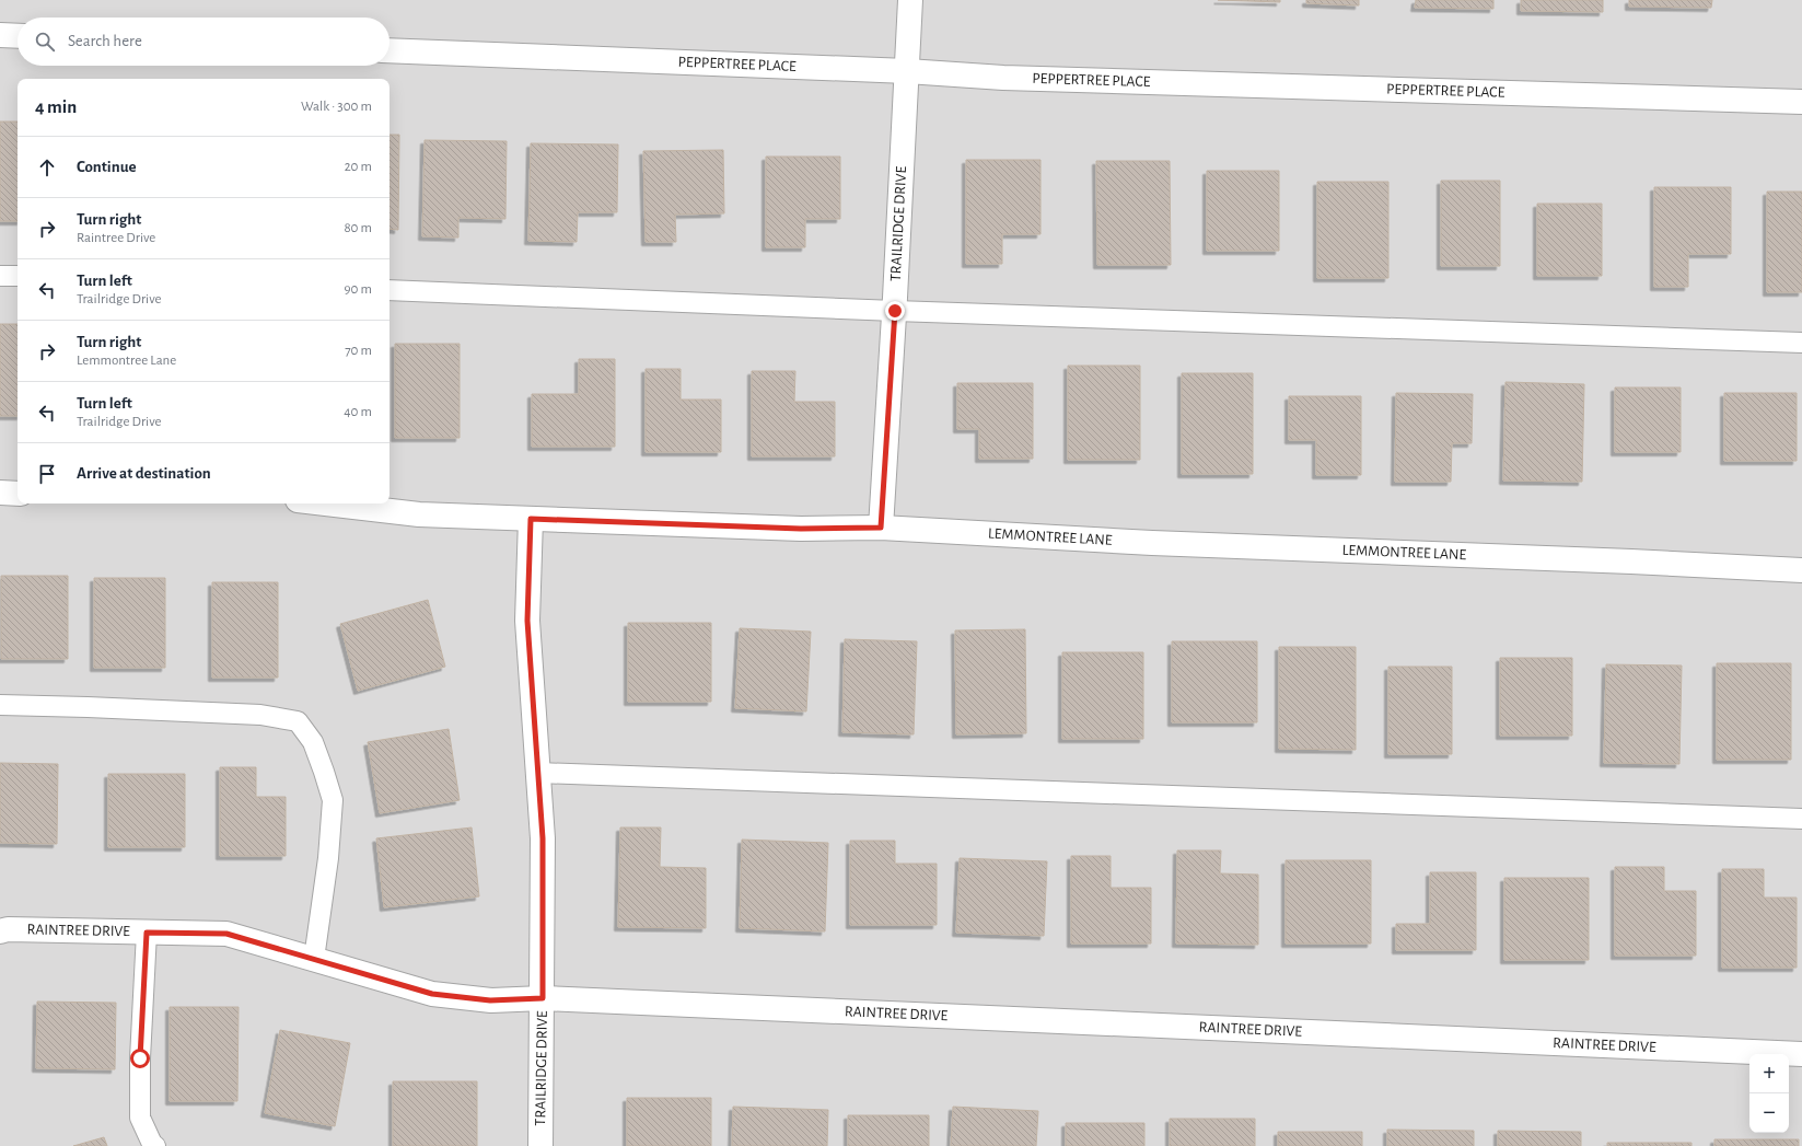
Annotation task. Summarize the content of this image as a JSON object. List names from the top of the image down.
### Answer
{
  "streets": {
    "street": [
      "PEPPERTREE PLACE",
      "TRAILRIDGE DRIVE",
      "LEMMONTREE LANE",
      "RAINTREE DRIVE"
    ]
  },
  "crossings": [
    ["PEPPERTREE PLACE", "TRAILRIDGE DRIVE"],
    ["TRAILRIDGE DRIVE", "LEMMONTREE LANE"],
    ["TRAILRIDGE DRIVE", "RAINTREE DRIVE"]
  ],
  "page": {
    "search": "Search here",
    "heading": ["4 min", "Walk · 300 m"],
    "list": [
      ["Continue", "20 m"],
      ["Turn right", "Raintree Drive", "80 m"],
      ["Turn left", "Trailridge Drive", "90 m"],
      ["Turn right", "Lemmontree Lane", "70 m"],
      ["Turn left", "Trailridge Drive", "40 m"],
      "Arrive at destination"
    ],
    "map_buttons": ["+", "−"]
  }
}
